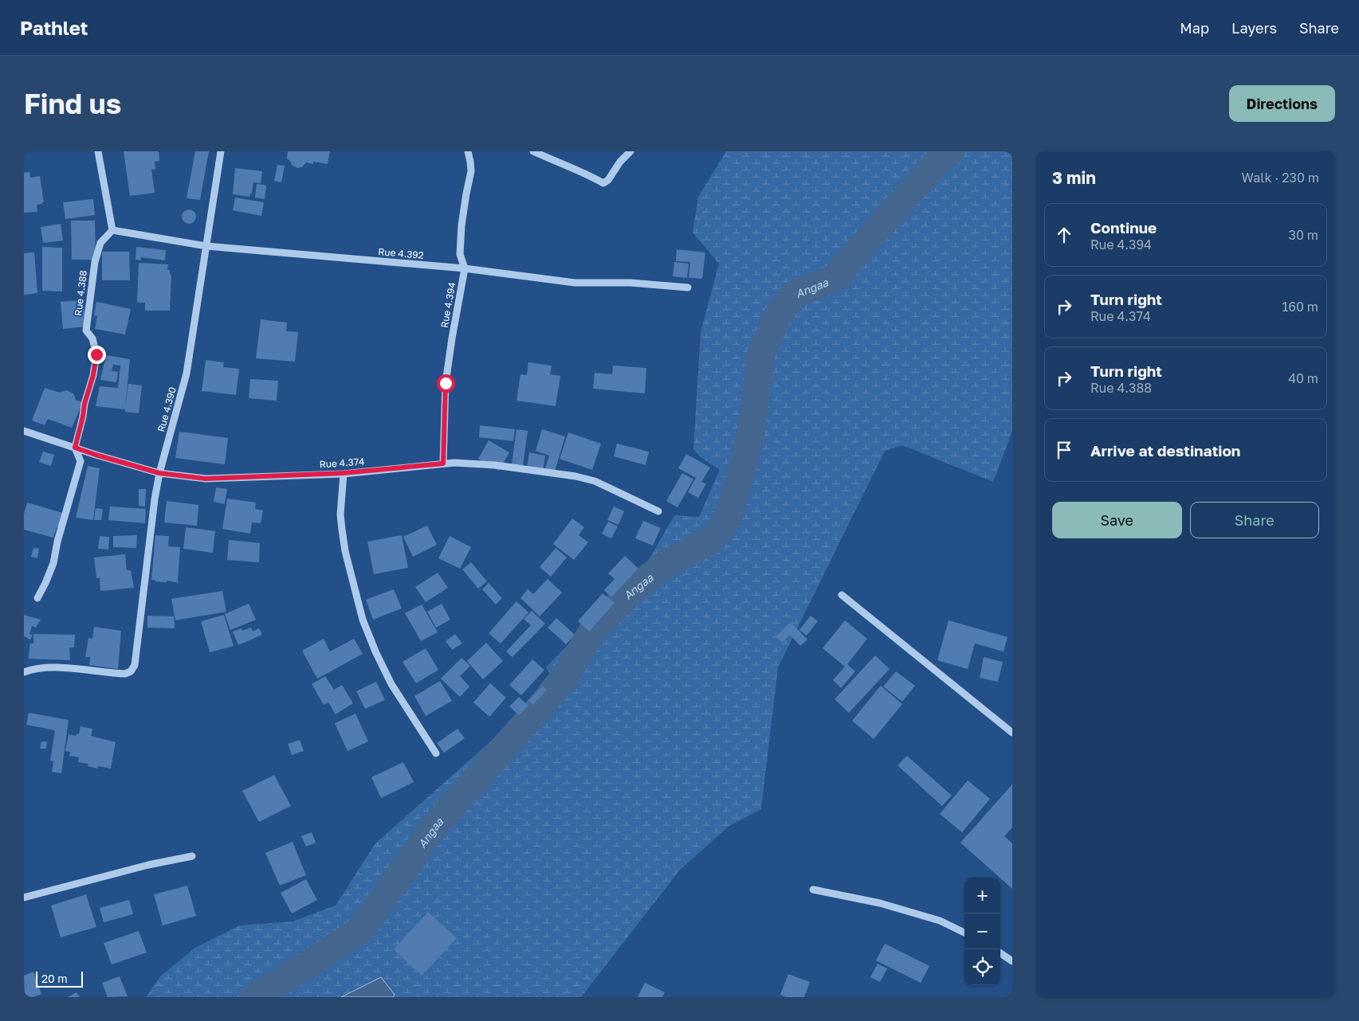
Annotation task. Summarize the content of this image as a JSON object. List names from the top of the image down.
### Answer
{
  "streets": {
    "street": [
      "Rue 4.392",
      "Rue 4.388",
      "Rue 4.394",
      "Rue 4.390",
      "Rue 4.374"
    ]
  },
  "crossings": [
    ["Rue 4.392", "Rue 4.388"],
    ["Rue 4.392", "Rue 4.394"],
    ["Rue 4.392", "Rue 4.390"],
    ["Rue 4.388", "Rue 4.374"],
    ["Rue 4.394", "Rue 4.374"],
    ["Rue 4.390", "Rue 4.374"]
  ],
  "water": ["Angaa"],
  "scale_bar": "20 m",
  "page": {
    "header": "Pathlet",
    "nav": ["Map", "Layers", "Share"],
    "buttons": [
      "Directions",
      ["Save", "Share"]
    ],
    "title": "Find us",
    "heading": ["3 min", "Walk · 230 m"],
    "list": [
      ["Continue", "Rue 4.394", "30 m"],
      ["Turn right", "Rue 4.374", "160 m"],
      ["Turn right", "Rue 4.388", "40 m"],
      "Arrive at destination"
    ],
    "map_buttons": ["+", "−"],
    "scale": "20 m"
  }
}
